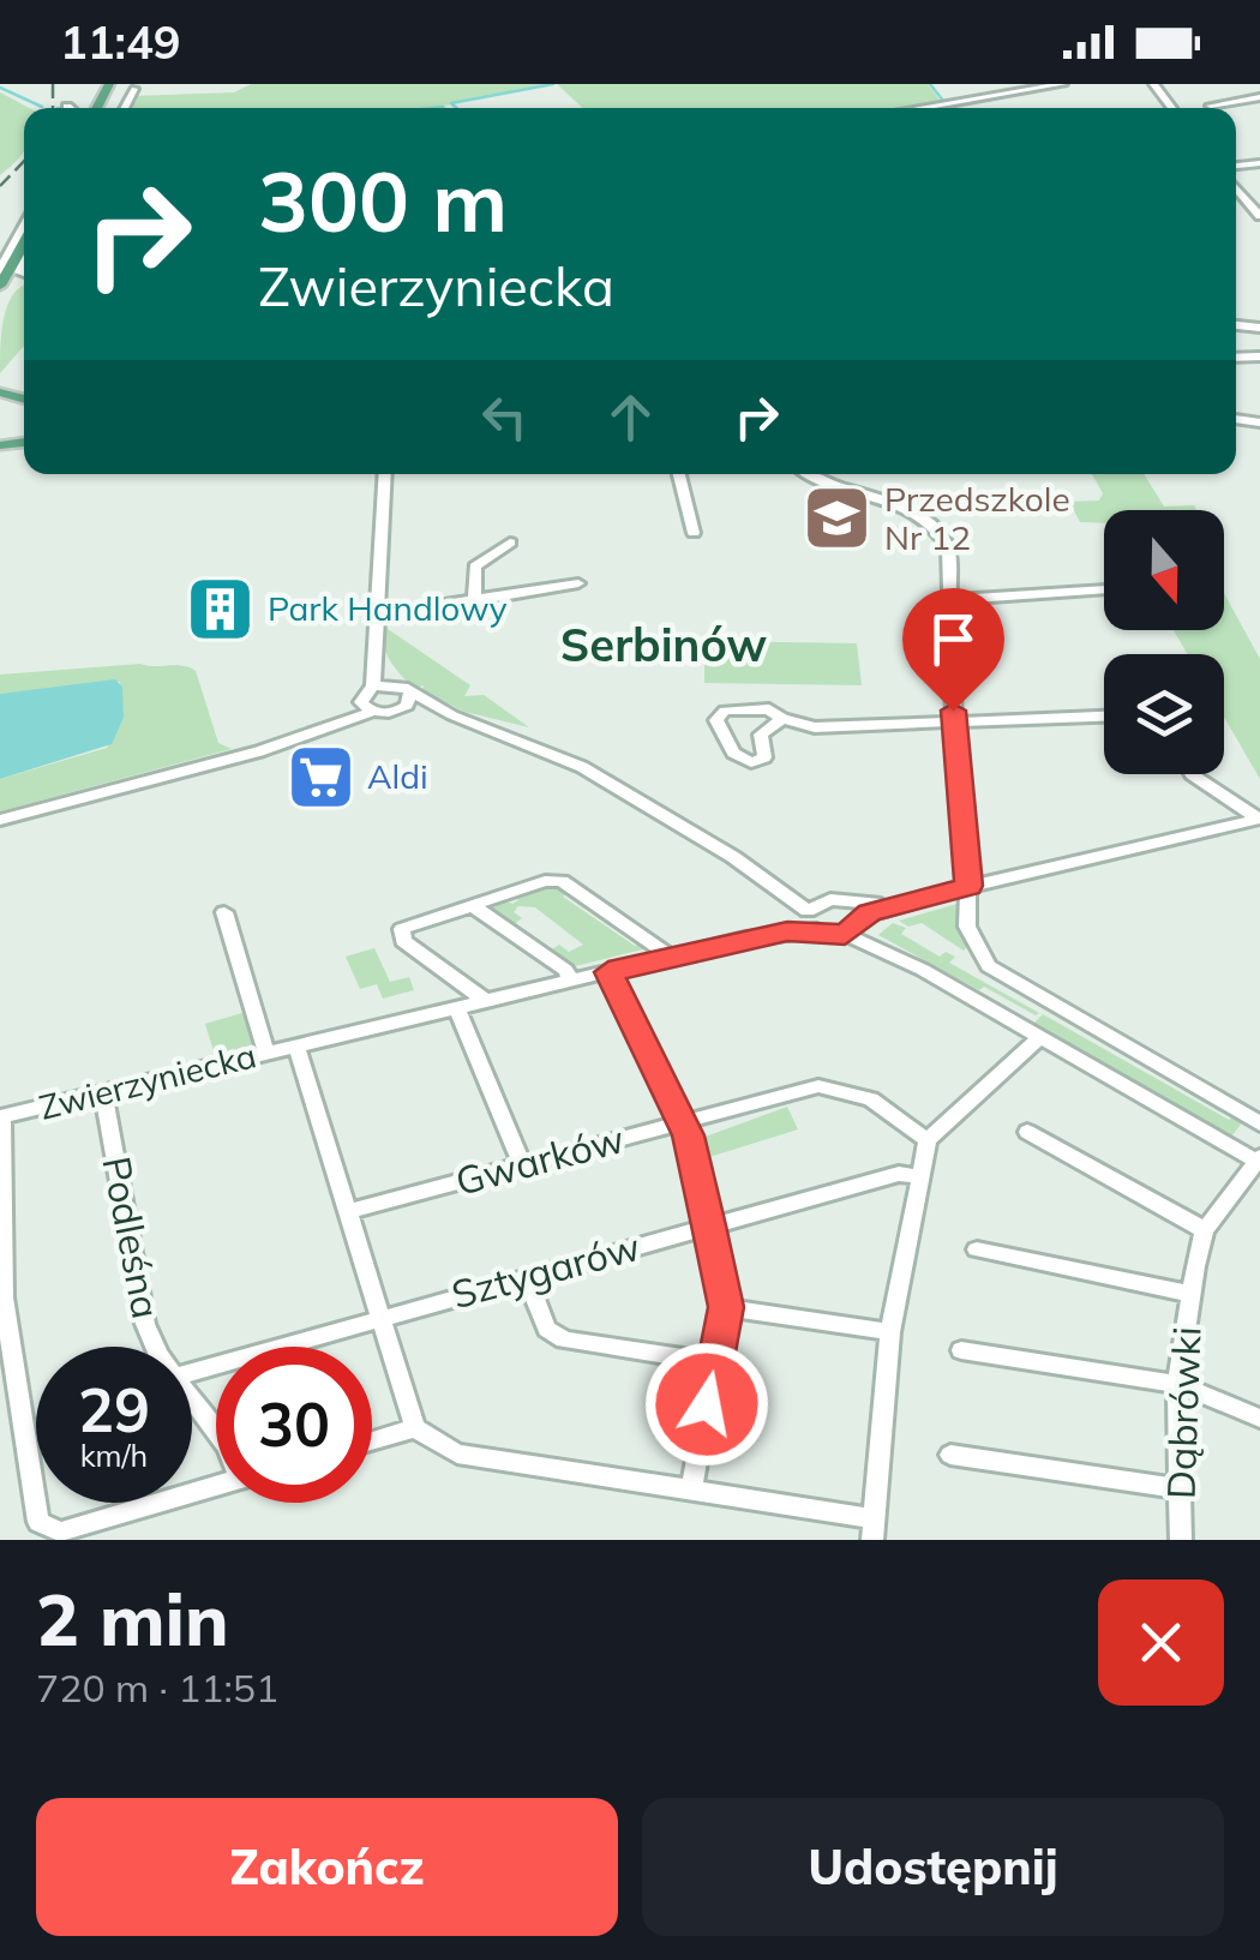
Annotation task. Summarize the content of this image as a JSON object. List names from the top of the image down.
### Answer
{
  "streets": {
    "street": [
      "Zwierzyniecka",
      "Gwarków",
      "Podleśna",
      "Sztygarów",
      "Dąbrówki"
    ]
  },
  "crossings": [
    ["Zwierzyniecka", "Gwarków"],
    ["Zwierzyniecka", "Podleśna"],
    ["Zwierzyniecka", "Sztygarów"]
  ],
  "districts": ["Serbinów"],
  "places": {
    "school or university": ["Przedszkole Nr 12"],
    "building": ["Park Handlowy"],
    "supermarket": ["Aldi"]
  },
  "north": "bottom",
  "page": {
    "status": "11:49",
    "turn": ["300 m", "Zwierzyniecka"],
    "speed": "29 km/h",
    "limit": "30",
    "heading": ["2 min", "720 m · 11:51"],
    "buttons": ["Zakończ", "Udostępnij"]
  }
}
